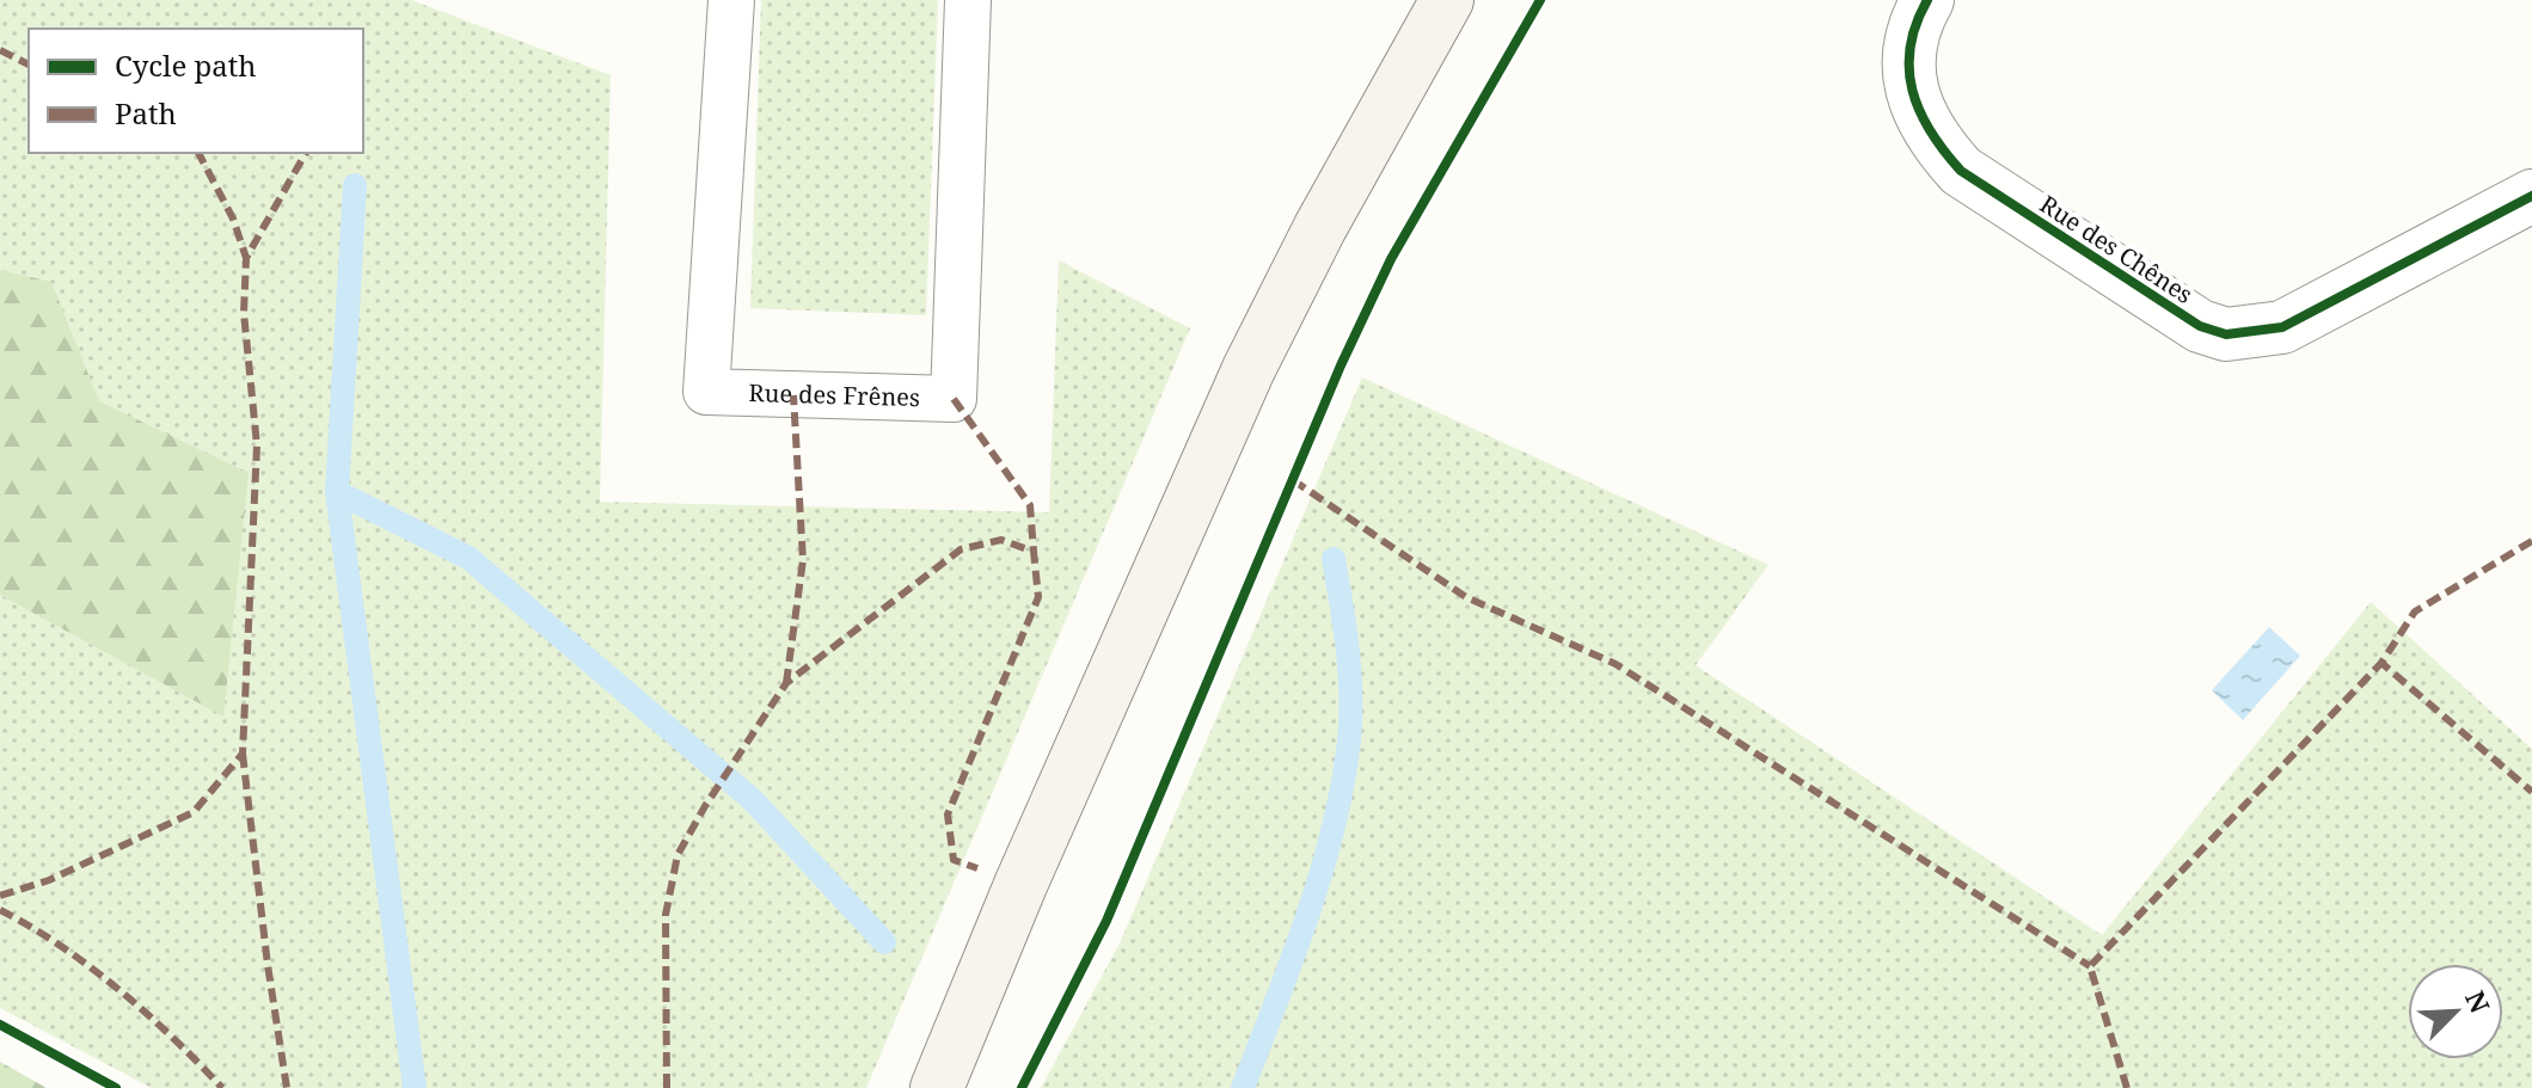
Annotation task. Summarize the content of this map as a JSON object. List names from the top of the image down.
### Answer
{
  "streets": {
    "street": ["Rue des Chênes"],
    "lane": ["Rue des Frênes"]
  },
  "legend": ["Cycle path", "Path"],
  "north": "top right"
}
